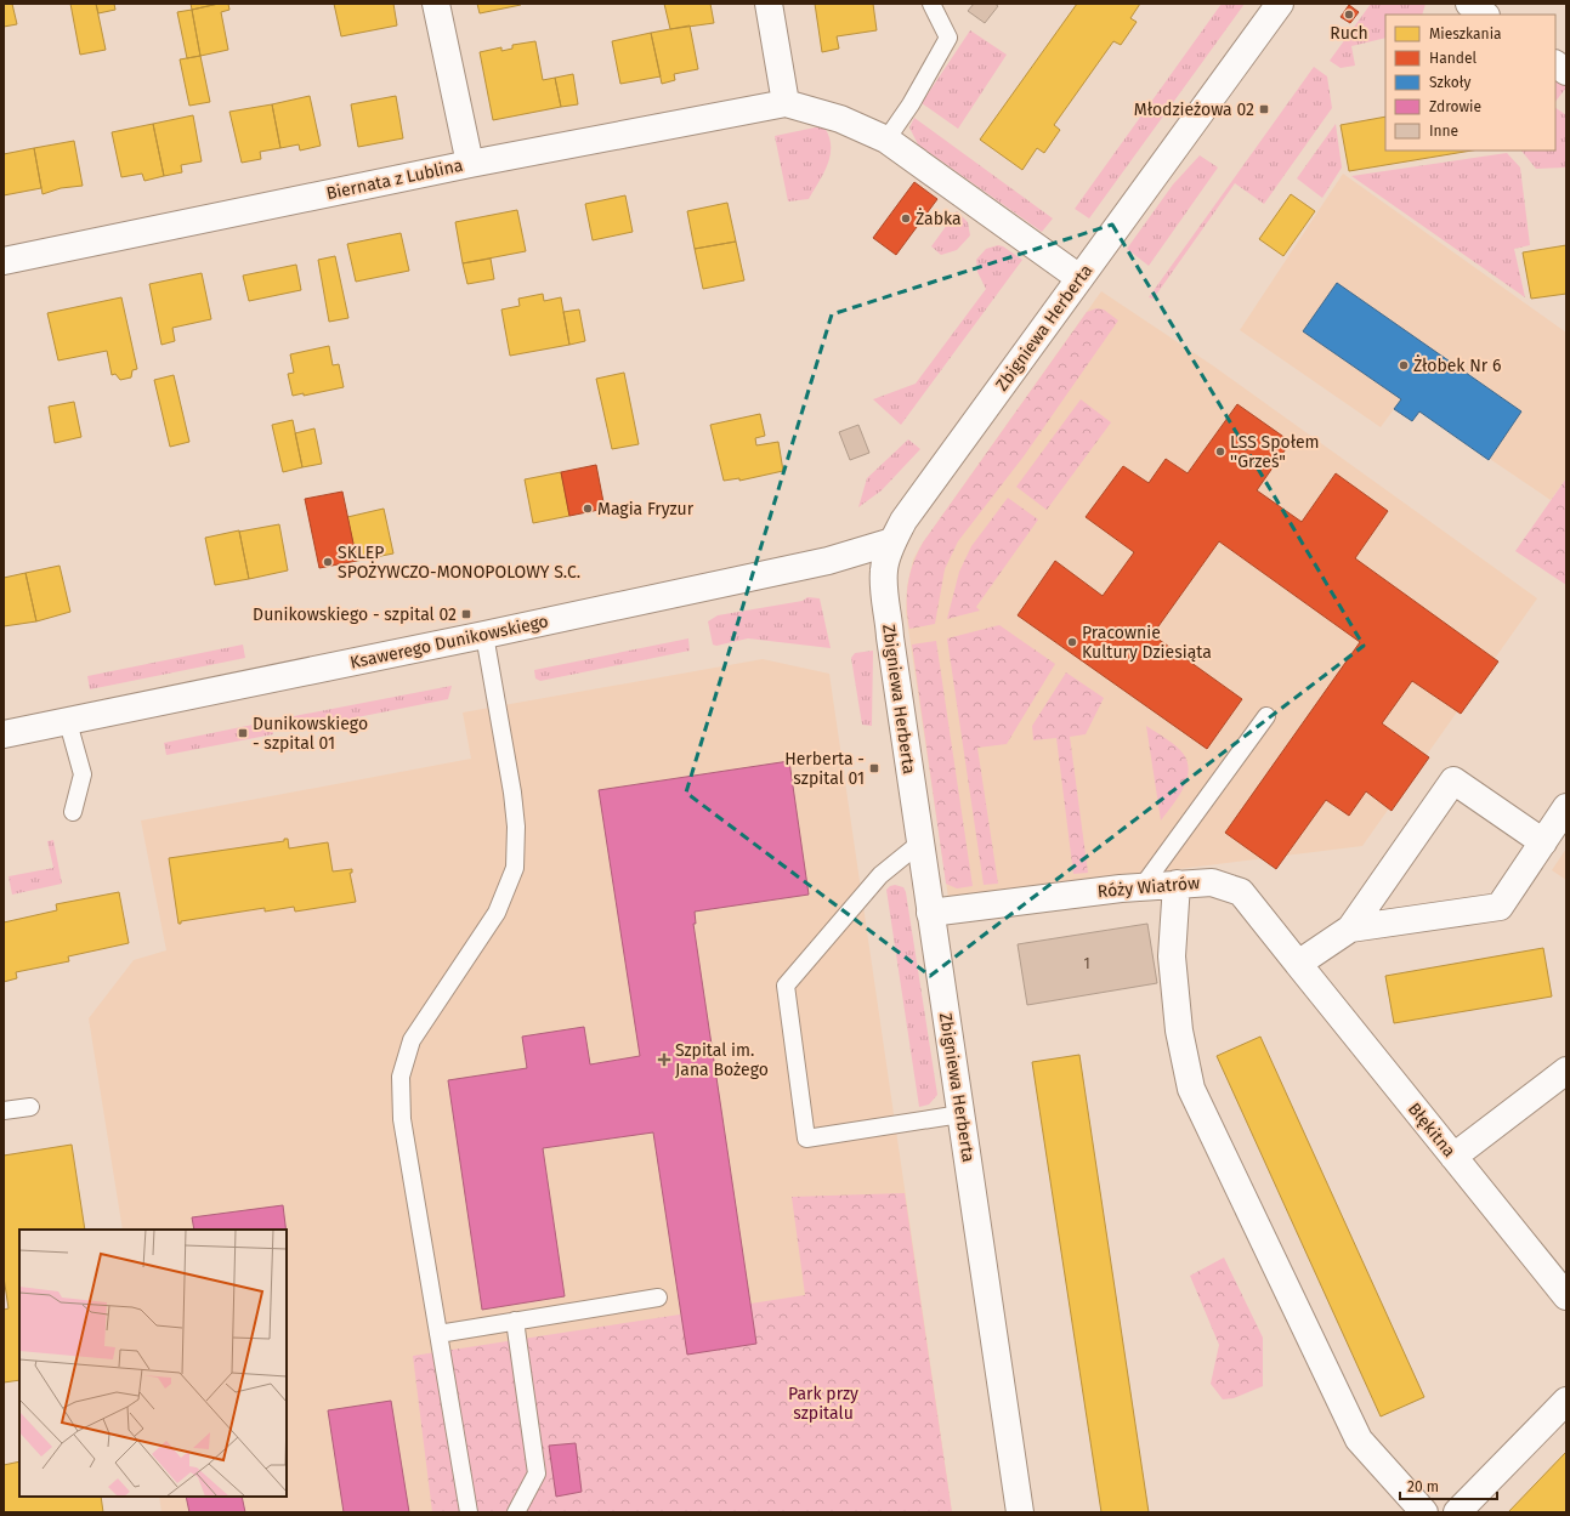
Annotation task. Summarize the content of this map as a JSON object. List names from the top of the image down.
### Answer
{
  "streets": {
    "street": [
      "Biernata z Lublina",
      "Zbigniewa Herberta",
      "Ksawerego Dunikowskiego",
      "Róży Wiatrów",
      "Błękitna"
    ]
  },
  "crossings": [
    ["Zbigniewa Herberta", "Ksawerego Dunikowskiego"],
    ["Zbigniewa Herberta", "Róży Wiatrów"],
    ["Róży Wiatrów", "Błękitna"]
  ],
  "parks": ["Park przy szpitalu"],
  "places": {
    "other": [
      "Ruch",
      "Żabka",
      "Żłobek Nr 6",
      "LSS Społem ''Grześ\"",
      "Magia Fryzur",
      "SKLEP SPOŻYWCZO-MONOPOLOWY S.C.",
      "Pracownie Kultury Dziesiąta"
    ],
    "transit": [
      "Młodzieżowa 02",
      "Dunikowskiego - szpital 02",
      "Dunikowskiego - szpital 01",
      "Herberta - szpital 01"
    ],
    "health": ["Szpital im. Jana Bożego"]
  },
  "house_numbers": ["1"],
  "legend": [
    "Mieszkania",
    "Handel",
    "Szkoły",
    "Zdrowie",
    "Inne"
  ],
  "scale_bar": "20 m"
}
